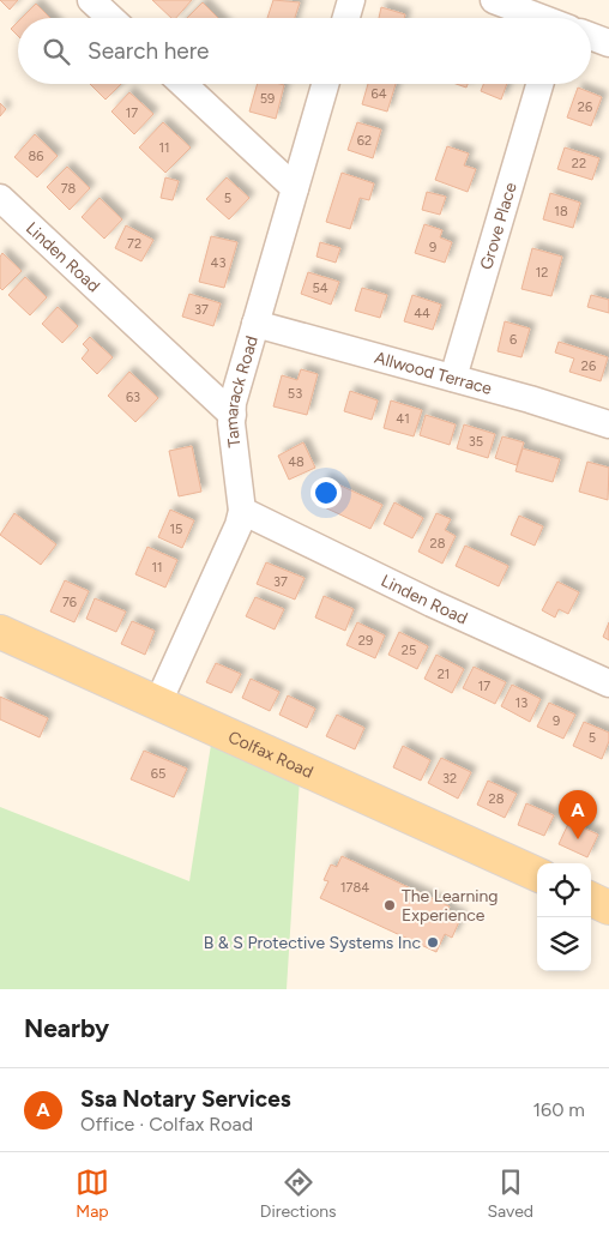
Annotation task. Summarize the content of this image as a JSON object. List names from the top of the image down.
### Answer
{
  "streets": {
    "main road": ["Colfax Road"],
    "street": [
      "Grove Place",
      "Linden Road",
      "Allwood Terrace",
      "Tamarack Road"
    ]
  },
  "crossings": [
    ["Grove Place", "Allwood Terrace"],
    ["Linden Road", "Tamarack Road"],
    ["Allwood Terrace", "Tamarack Road"],
    ["Tamarack Road", "Colfax Road"]
  ],
  "places": ["The Learning Experience", "B & S Protective Systems Inc"],
  "house_numbers": [
    "64",
    "59",
    "26",
    "17",
    "62",
    "11",
    "86",
    "22",
    "78",
    "5",
    "18",
    "72",
    "9",
    "43",
    "12",
    "54",
    "37",
    "44",
    "6",
    "26",
    "53",
    "63",
    "41",
    "35",
    "48",
    "15",
    "28",
    "11",
    "37",
    "76",
    "29",
    "25",
    "21",
    "17",
    "13",
    "9",
    "5",
    "65",
    "32",
    "28",
    "1784"
  ],
  "page": {
    "search": "Search here",
    "pins": "A",
    "heading": "Nearby",
    "list": [
      {
        "mark": "A",
        "name": "Ssa Notary Services",
        "note": "Office · Colfax Road",
        "value": "160 m"
      }
    ],
    "nav": ["Map", "Directions", "Saved"]
  }
}
